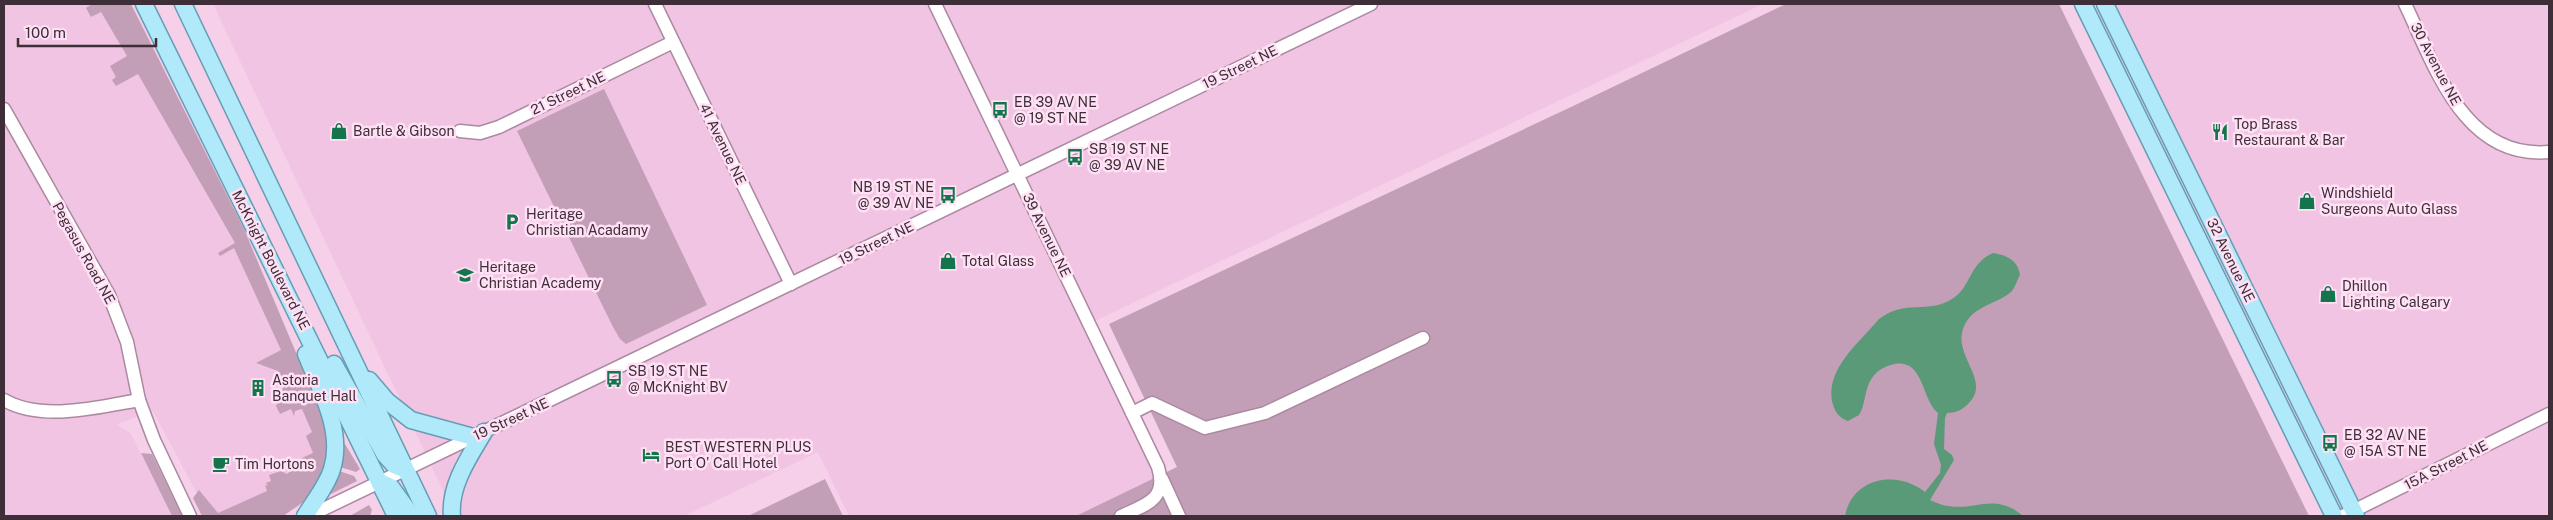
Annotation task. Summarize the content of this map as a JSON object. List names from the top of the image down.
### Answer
{
  "streets": {
    "main road": ["McKnight Boulevard NE", "32 Avenue NE"],
    "street": [
      "30 Avenue NE",
      "19 Street NE",
      "21 Street NE",
      "41 Avenue NE",
      "39 Avenue NE",
      "Pegasus Road NE",
      "15A Street NE"
    ]
  },
  "crossings": [
    ["19 Street NE", "41 Avenue NE"],
    ["19 Street NE", "39 Avenue NE"],
    ["19 Street NE", "McKnight Boulevard NE"],
    ["21 Street NE", "41 Avenue NE"],
    ["32 Avenue NE", "15A Street NE"]
  ],
  "places": {
    "bus stop": [
      "EB 39 AV NE @ 19 ST NE",
      "SB 19 ST NE @ 39 AV NE",
      "NB 19 ST NE @ 39 AV NE",
      "SB 19 ST NE @ McKnight BV",
      "EB 32 AV NE @ 15A ST NE"
    ],
    "shop": [
      "Bartle & Gibson",
      "Windshield Surgeons Auto Glass",
      "Total Glass",
      "Dhillon Lighting Calgary"
    ],
    "restaurant": ["Top Brass Restaurant & Bar"],
    "parking": ["Heritage Christian Acadamy"],
    "school or university": ["Heritage Christian Academy"],
    "building": ["Astoria Banquet Hall"],
    "hotel": ["BEST WESTERN PLUS Port O' Call Hotel"],
    "cafe": ["Tim Hortons"]
  },
  "scale_bar": "100 m"
}
